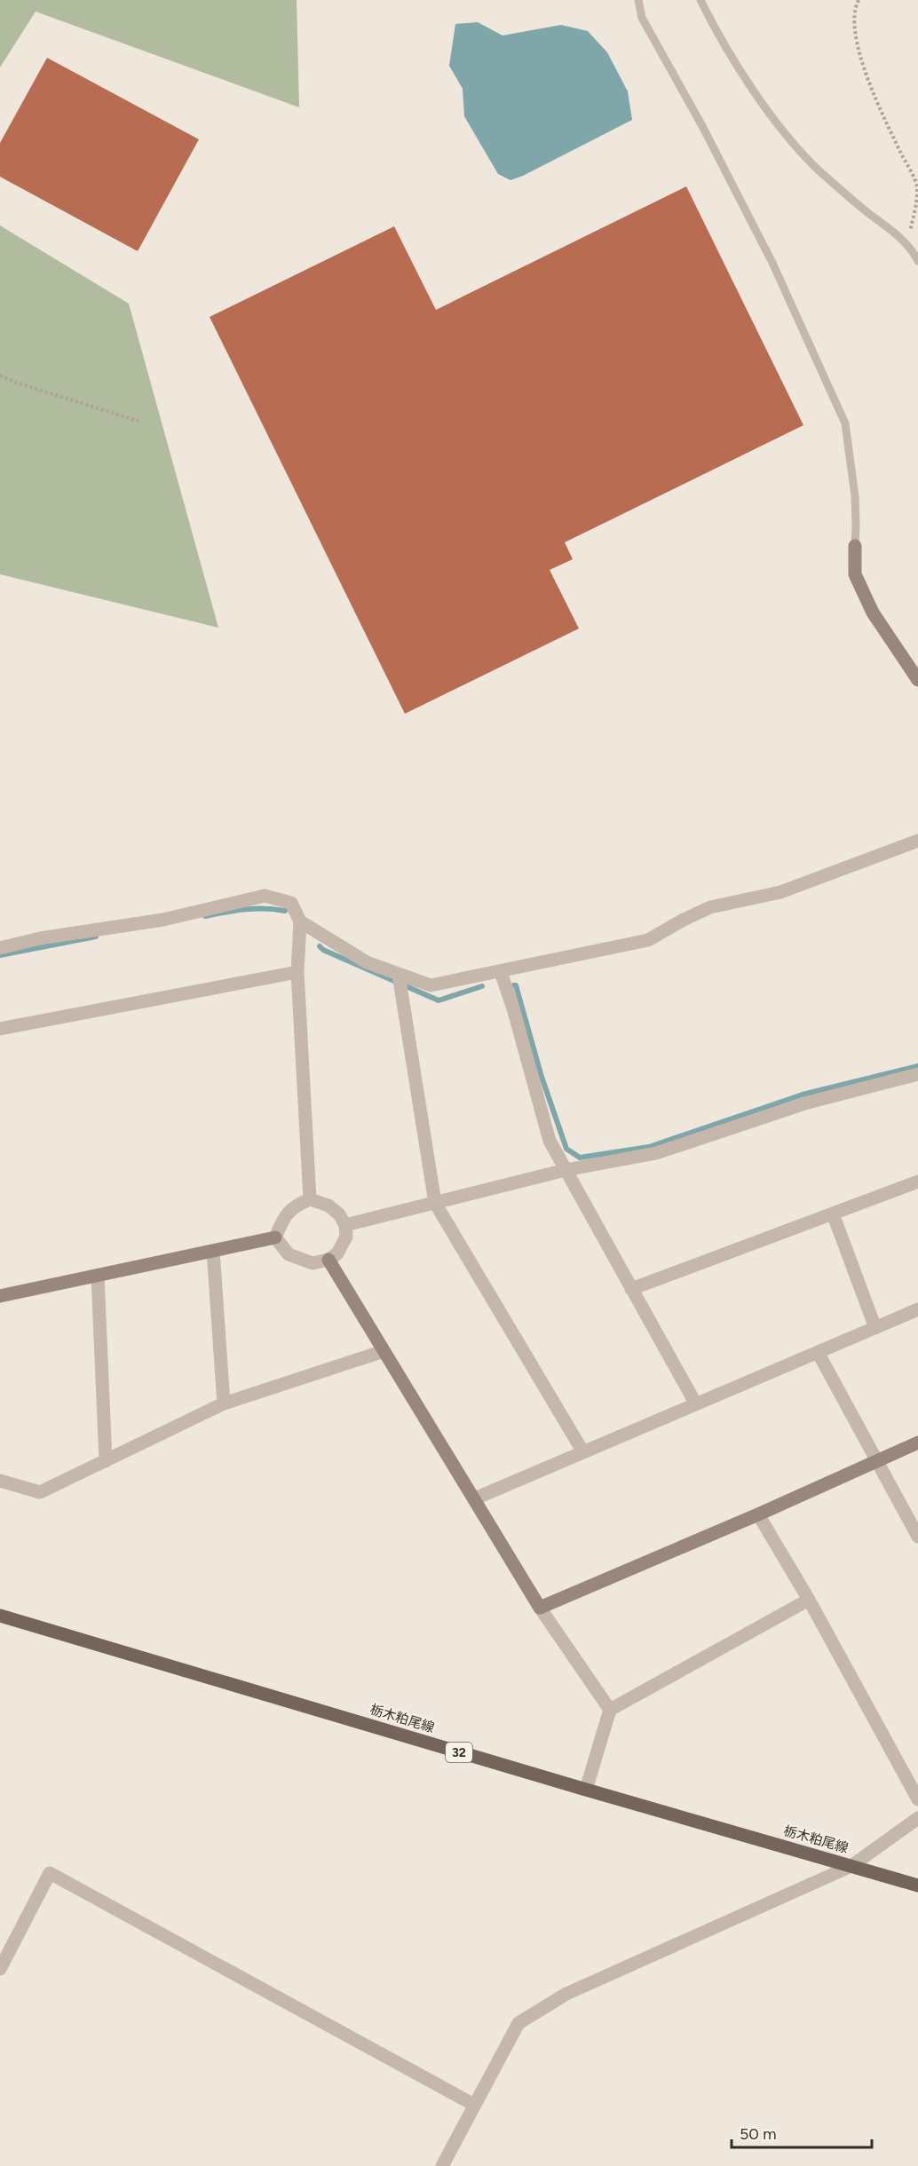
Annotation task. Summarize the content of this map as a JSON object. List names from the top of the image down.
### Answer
{
  "streets": {
    "main road": ["栃木粕尾線", "32"]
  },
  "scale_bar": "50 m"
}
